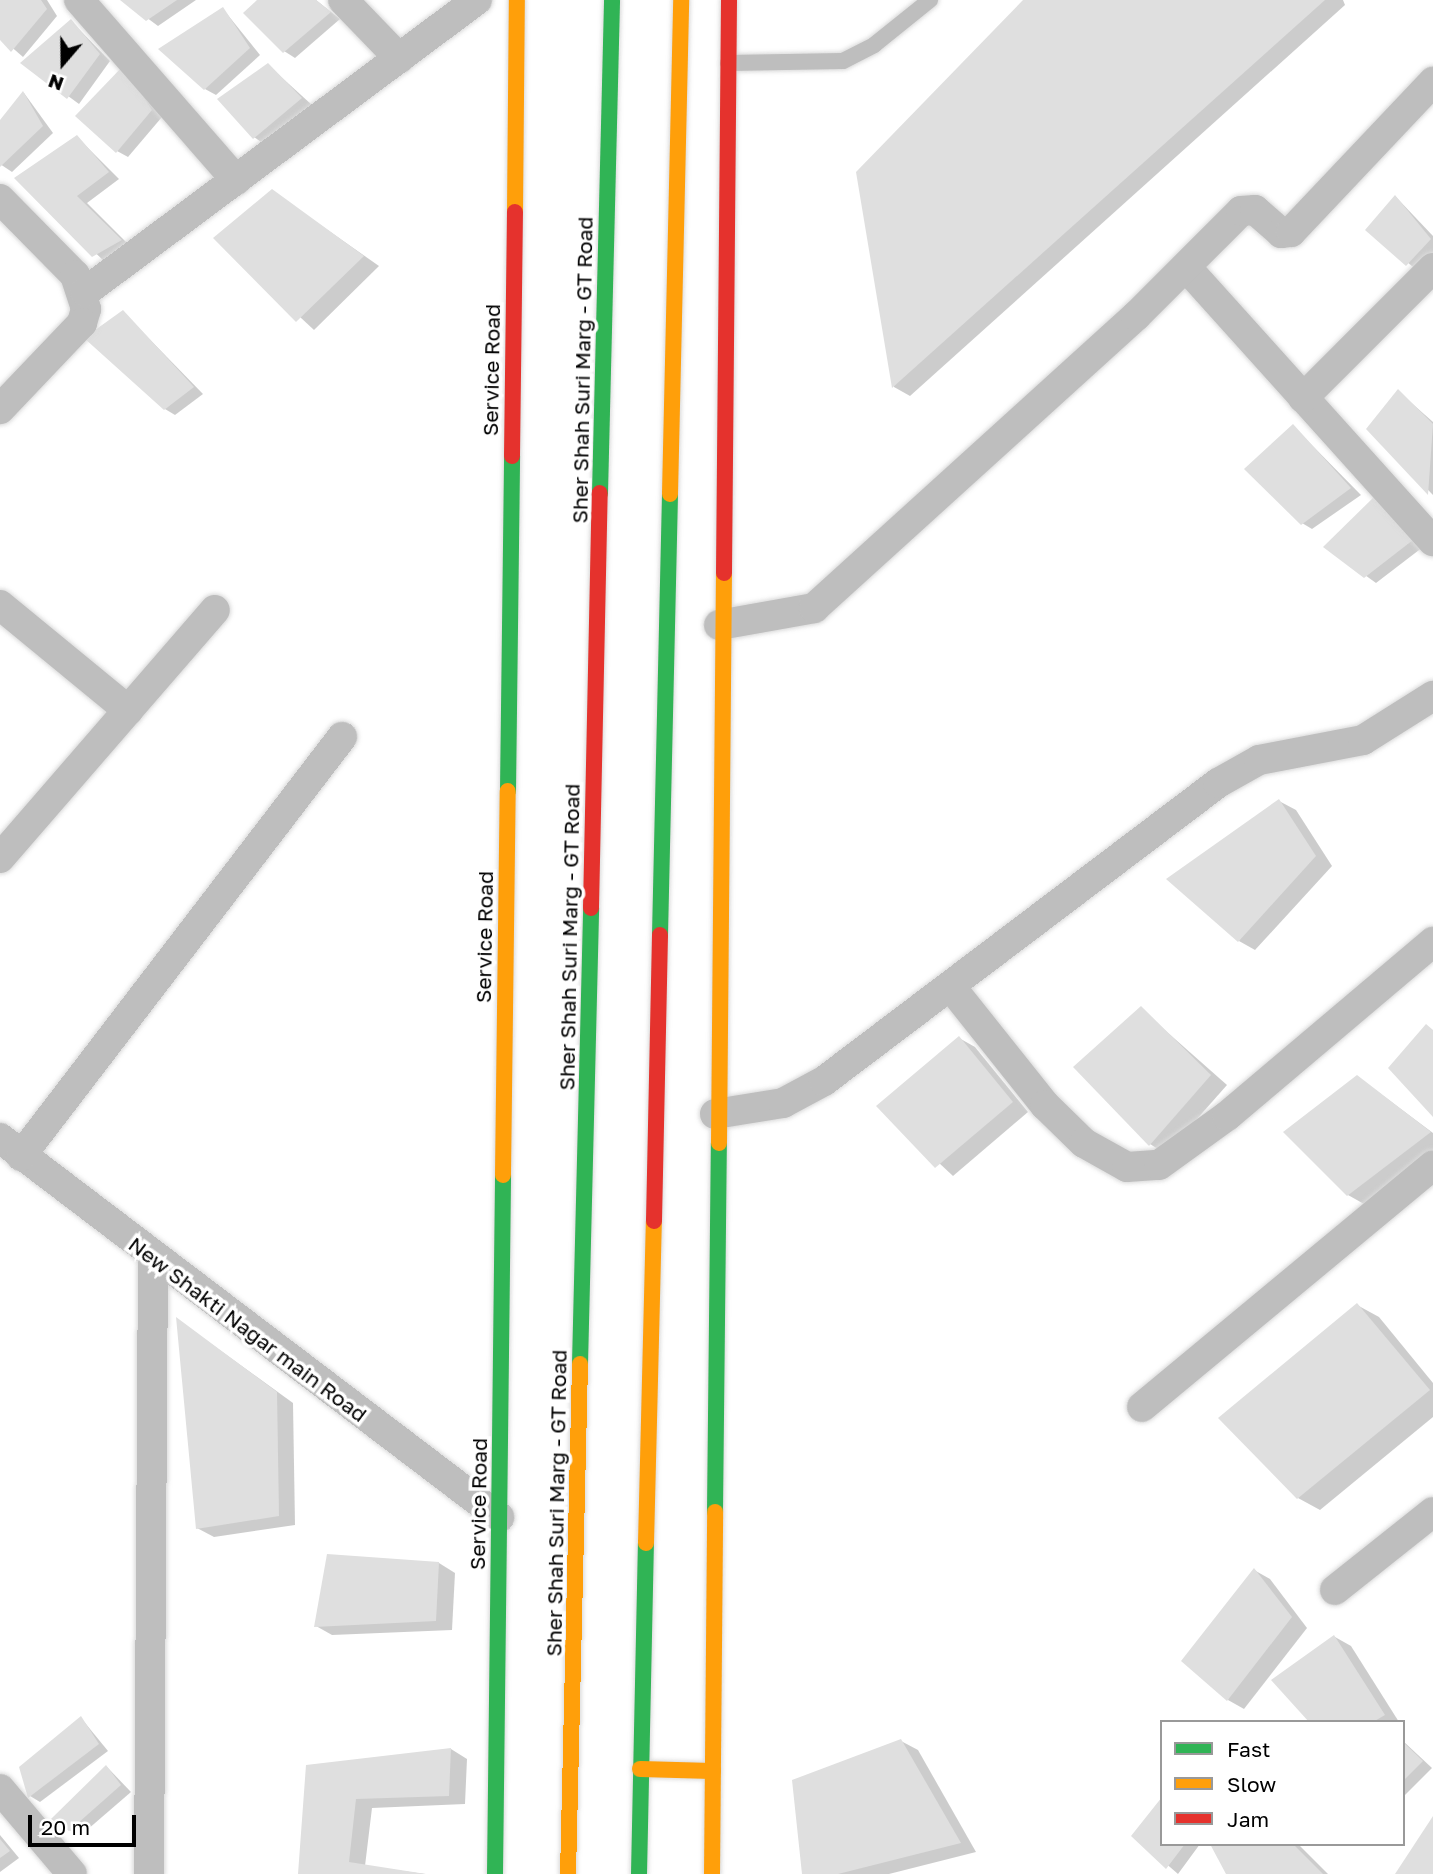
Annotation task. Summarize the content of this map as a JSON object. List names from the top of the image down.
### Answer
{
  "streets": {
    "main road": ["Service Road", "Sher Shah Suri Marg - GT Road"],
    "street": ["New Shakti Nagar main Road"]
  },
  "crossings": [
    ["Service Road", "New Shakti Nagar main Road"]
  ],
  "legend": ["Fast", "Slow", "Jam"],
  "scale_bar": "20 m",
  "north": "bottom"
}
